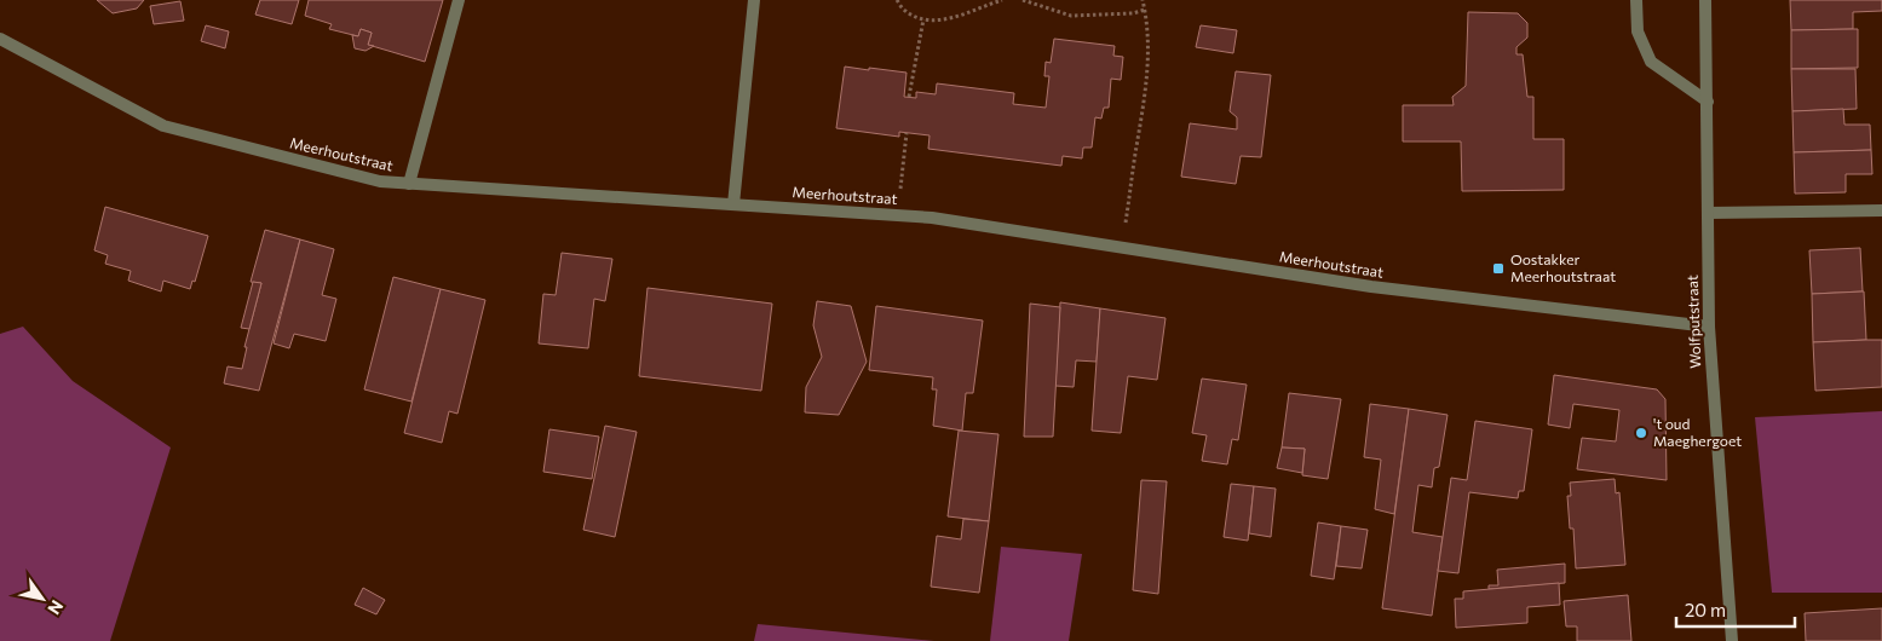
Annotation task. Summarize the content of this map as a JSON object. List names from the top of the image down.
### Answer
{
  "streets": {
    "street": ["Meerhoutstraat", "Wolfputstraat"]
  },
  "crossings": [
    ["Meerhoutstraat", "Wolfputstraat"]
  ],
  "places": {
    "transit": ["Oostakker Meerhoutstraat"],
    "other": ["'t oud Maeghergoet"]
  },
  "scale_bar": "20 m",
  "north": "bottom right"
}
